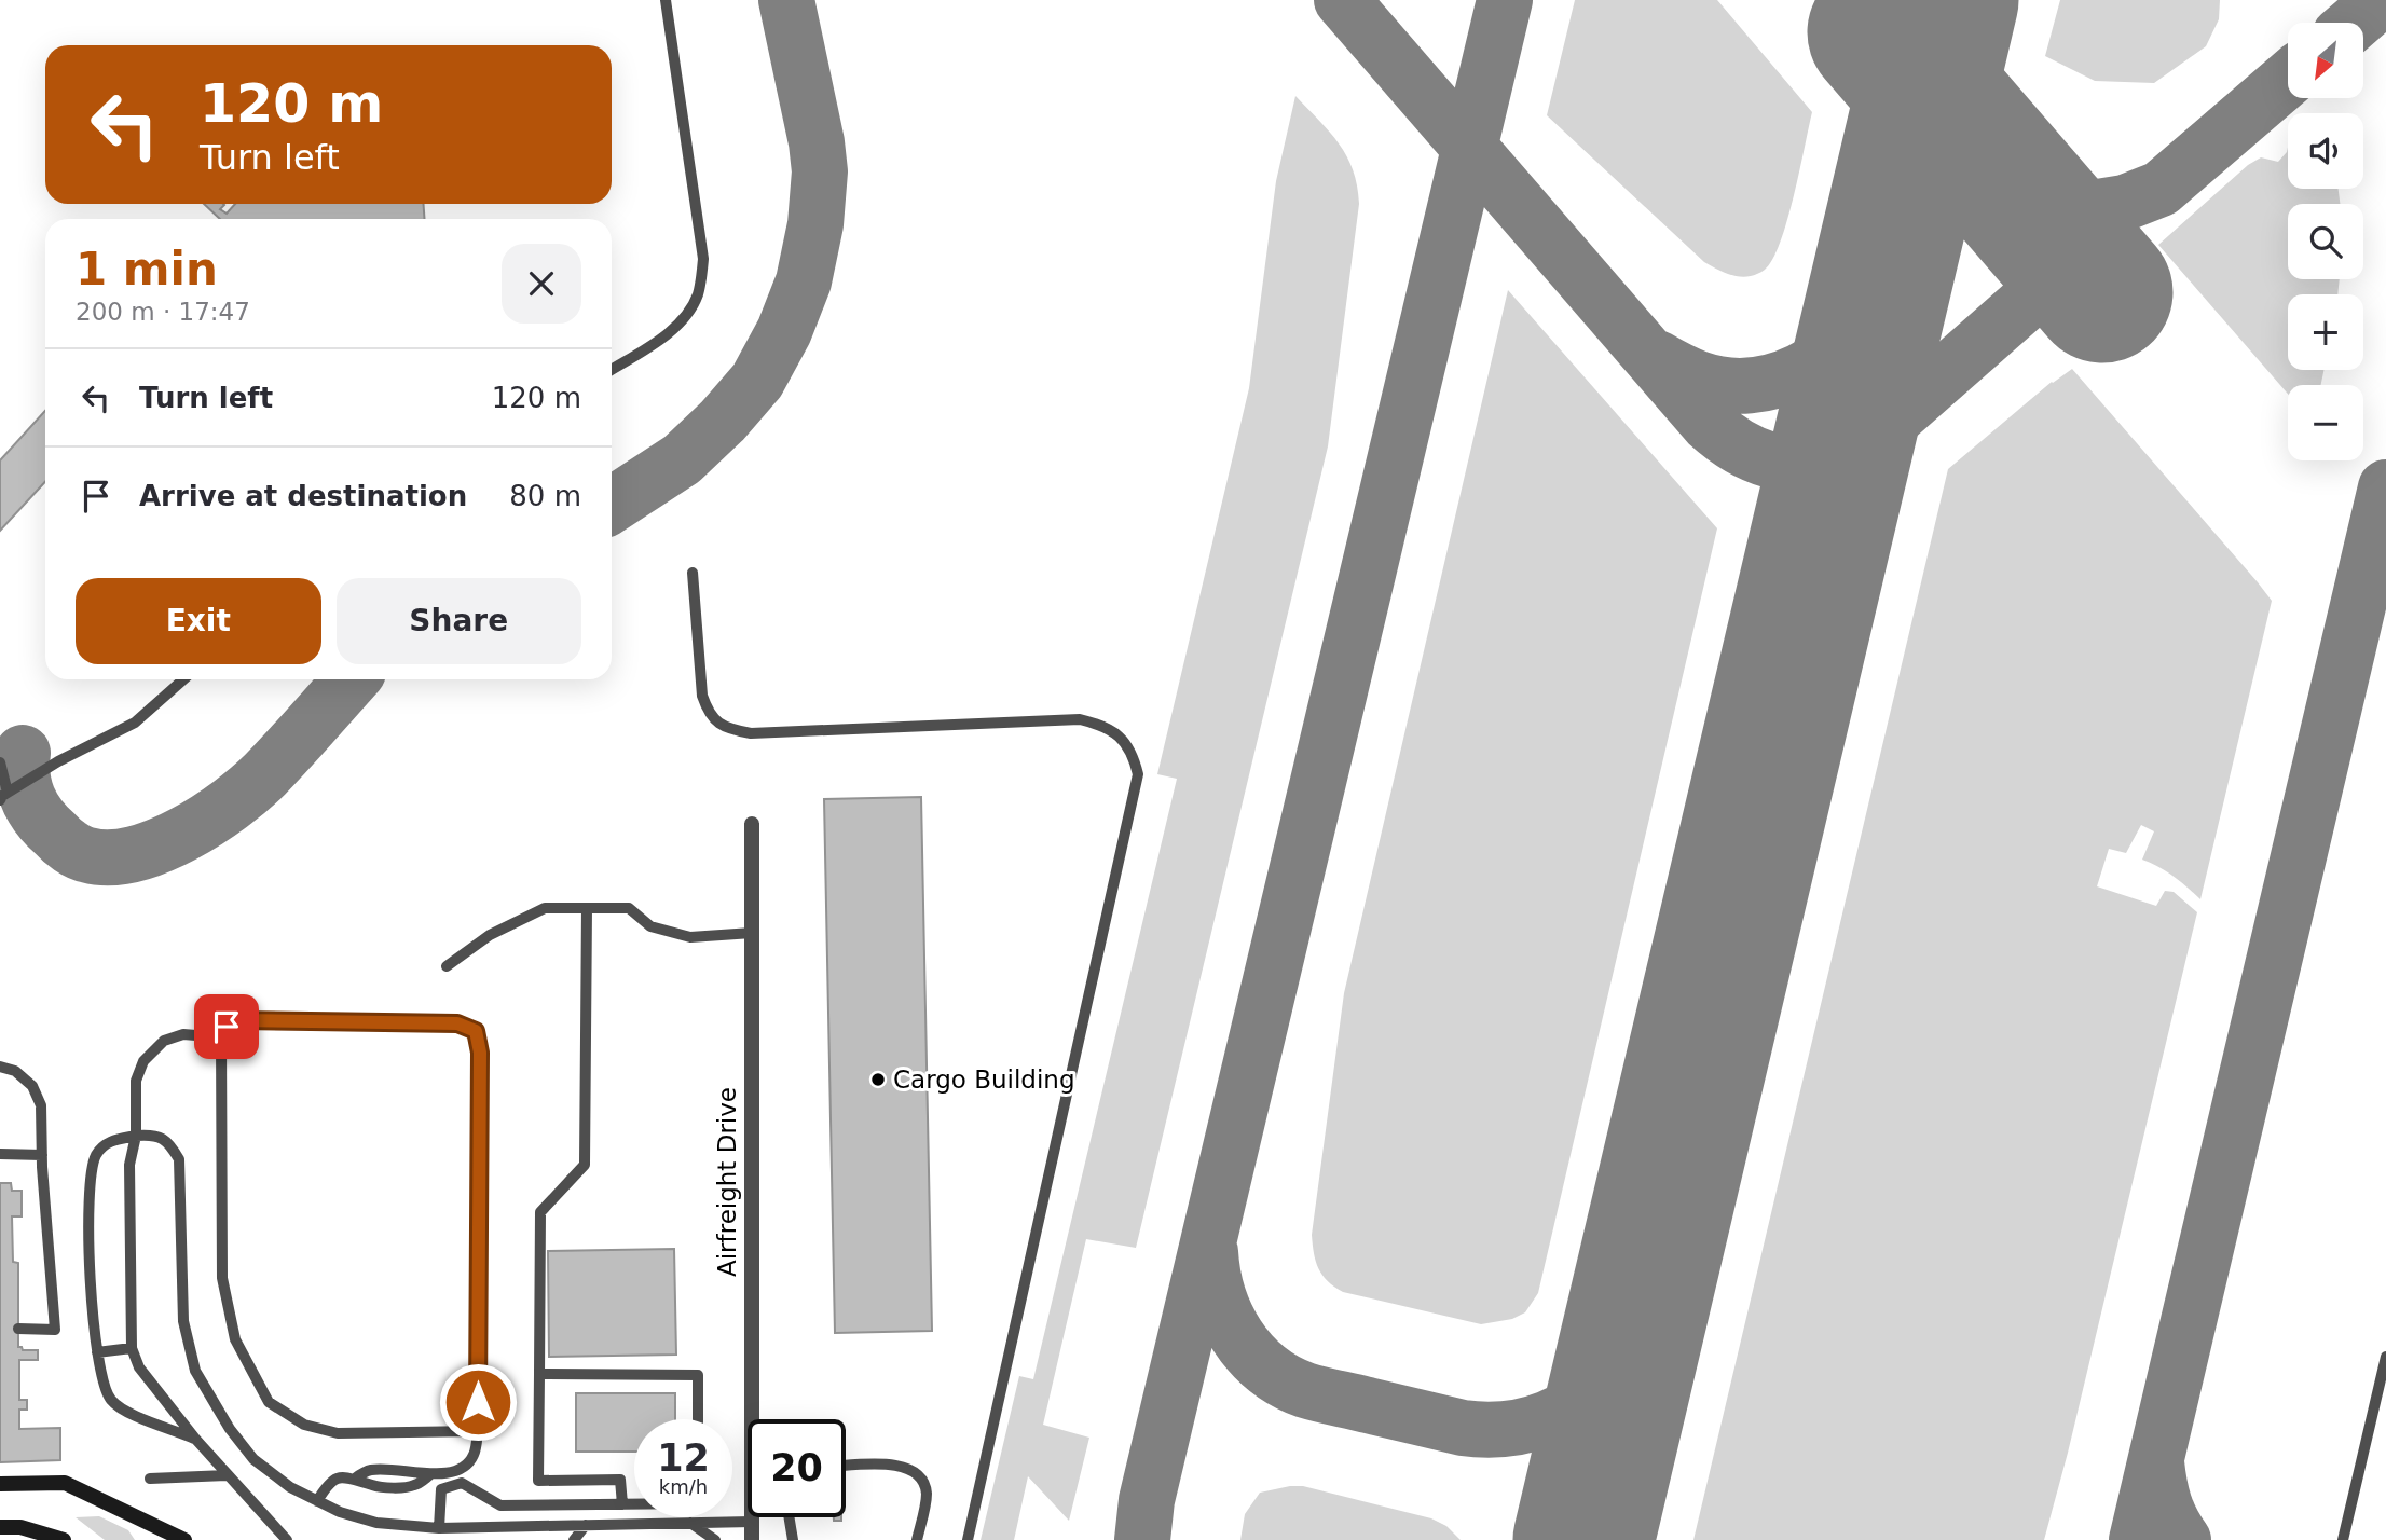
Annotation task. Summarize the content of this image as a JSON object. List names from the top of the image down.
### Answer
{
  "streets": {
    "street": ["Airfreight Drive"]
  },
  "places": ["Cargo Building"],
  "north": "bottom left",
  "page": {
    "map_buttons": ["+", "−"],
    "turn": ["120 m", "Turn left"],
    "heading": ["1 min", "200 m · 17:47"],
    "list": [
      {
        "name": "Turn left",
        "value": "120 m"
      },
      {
        "name": "Arrive at destination",
        "value": "80 m"
      }
    ],
    "buttons": ["Exit", "Share"],
    "speed": "12 km/h",
    "limit": "20"
  }
}
